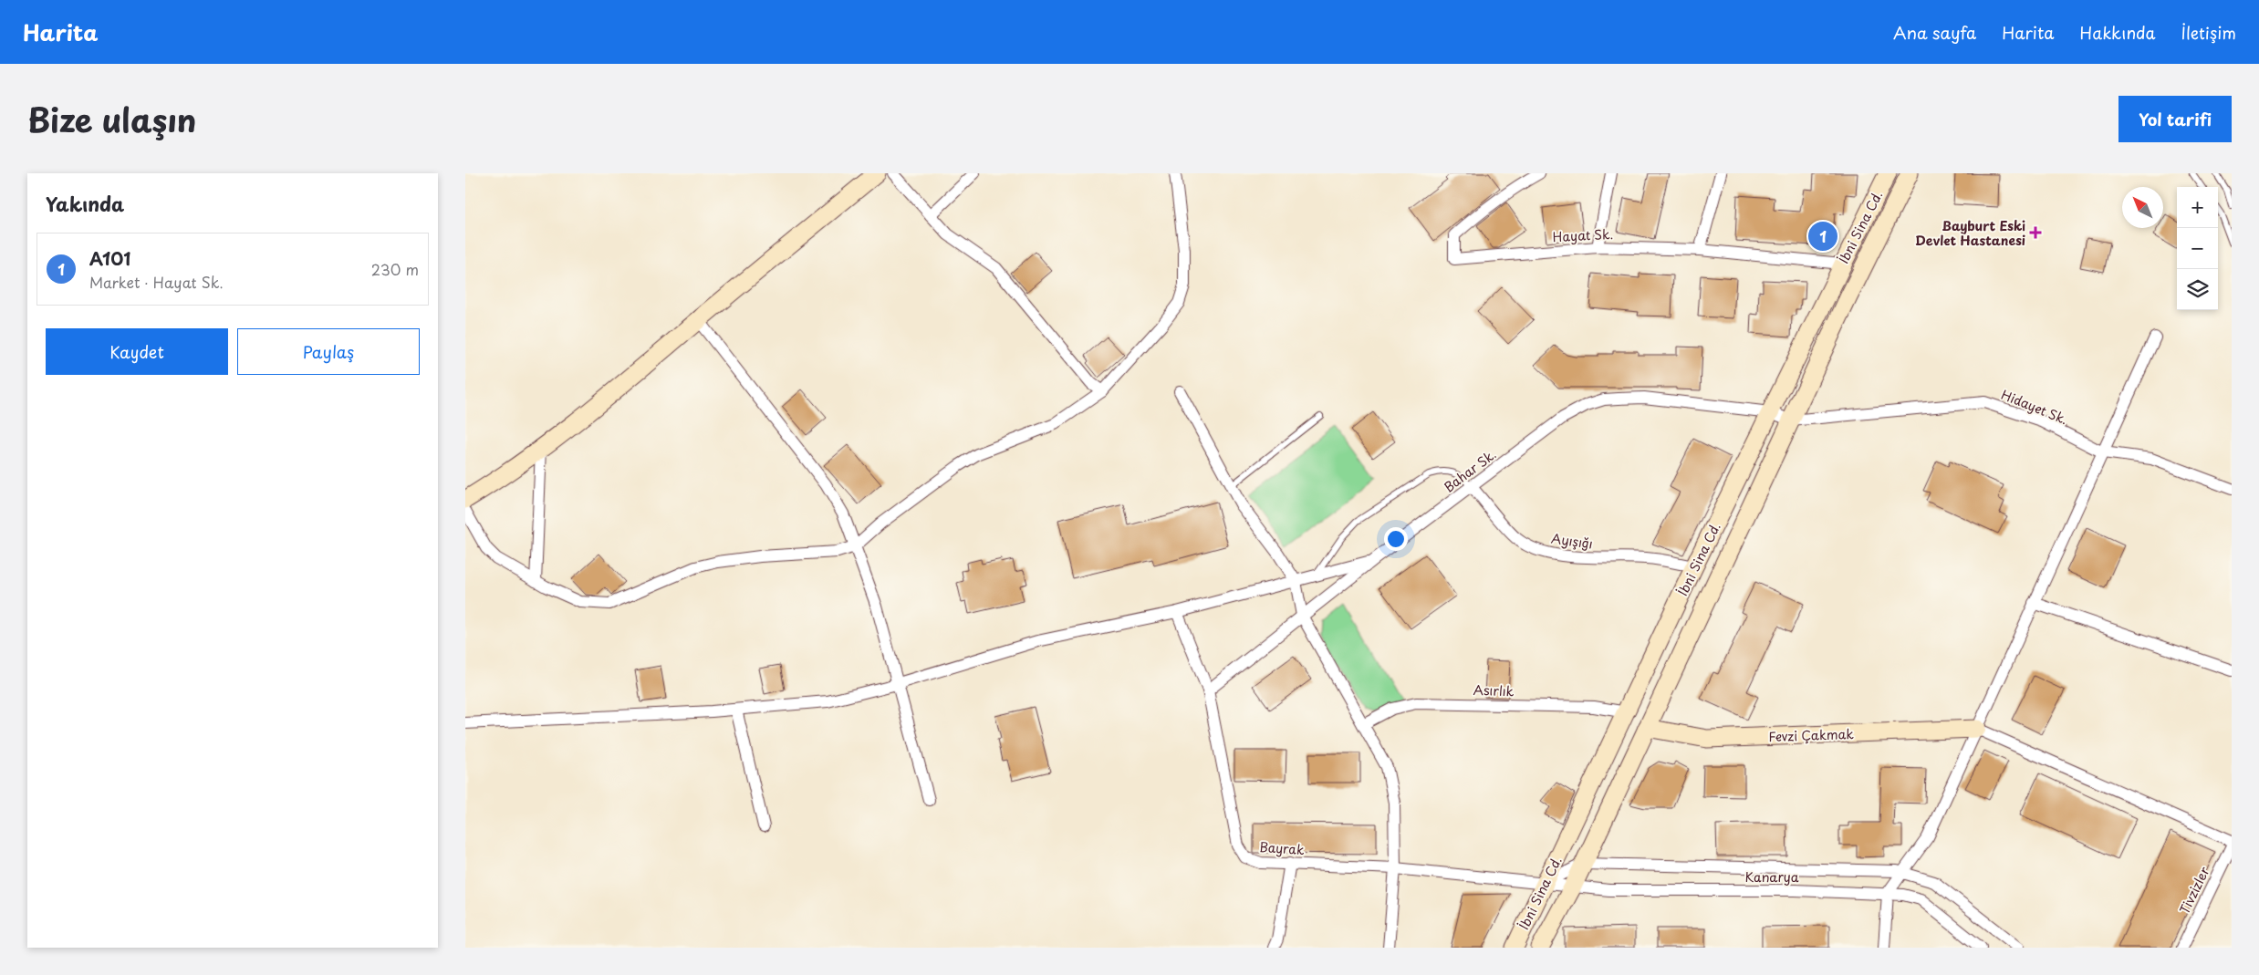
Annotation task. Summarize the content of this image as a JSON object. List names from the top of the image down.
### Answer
{
  "streets": {
    "main road": ["İbni Sina Cd.", "Fevzi Çakmak"],
    "street": [
      "Hayat Sk.",
      "Hidayet Sk.",
      "Bahar Sk.",
      "Ayışığı",
      "Asırlık",
      "Bayrak",
      "Kanarya",
      "Tivzizler"
    ]
  },
  "crossings": [
    ["İbni Sina Cd.", "Hayat Sk."],
    ["İbni Sina Cd.", "Hidayet Sk."],
    ["İbni Sina Cd.", "Bahar Sk."],
    ["İbni Sina Cd.", "Ayışığı"],
    ["İbni Sina Cd.", "Asırlık"],
    ["İbni Sina Cd.", "Fevzi Çakmak"],
    ["İbni Sina Cd.", "Bayrak"],
    ["İbni Sina Cd.", "Kanarya"],
    ["Hidayet Sk.", "Bahar Sk."],
    ["Bahar Sk.", "Ayışığı"],
    ["Bahar Sk.", "Bayrak"],
    ["Bayrak", "Kanarya"]
  ],
  "places": {
    "health": ["Bayburt Eski Devlet Hastanesi"]
  },
  "north": "top left",
  "page": {
    "header": "Harita",
    "nav": [
      "Ana sayfa",
      "Harita",
      "Hakkında",
      "İletişim"
    ],
    "title": "Bize ulaşın",
    "buttons": [
      "Yol tarifi",
      ["Kaydet", "Paylaş"]
    ],
    "heading": "Yakında",
    "map_buttons": ["+", "−"],
    "pins": "1",
    "list": [
      {
        "mark": "1",
        "name": "A101",
        "note": "Market · Hayat Sk.",
        "value": "230 m"
      }
    ]
  }
}
